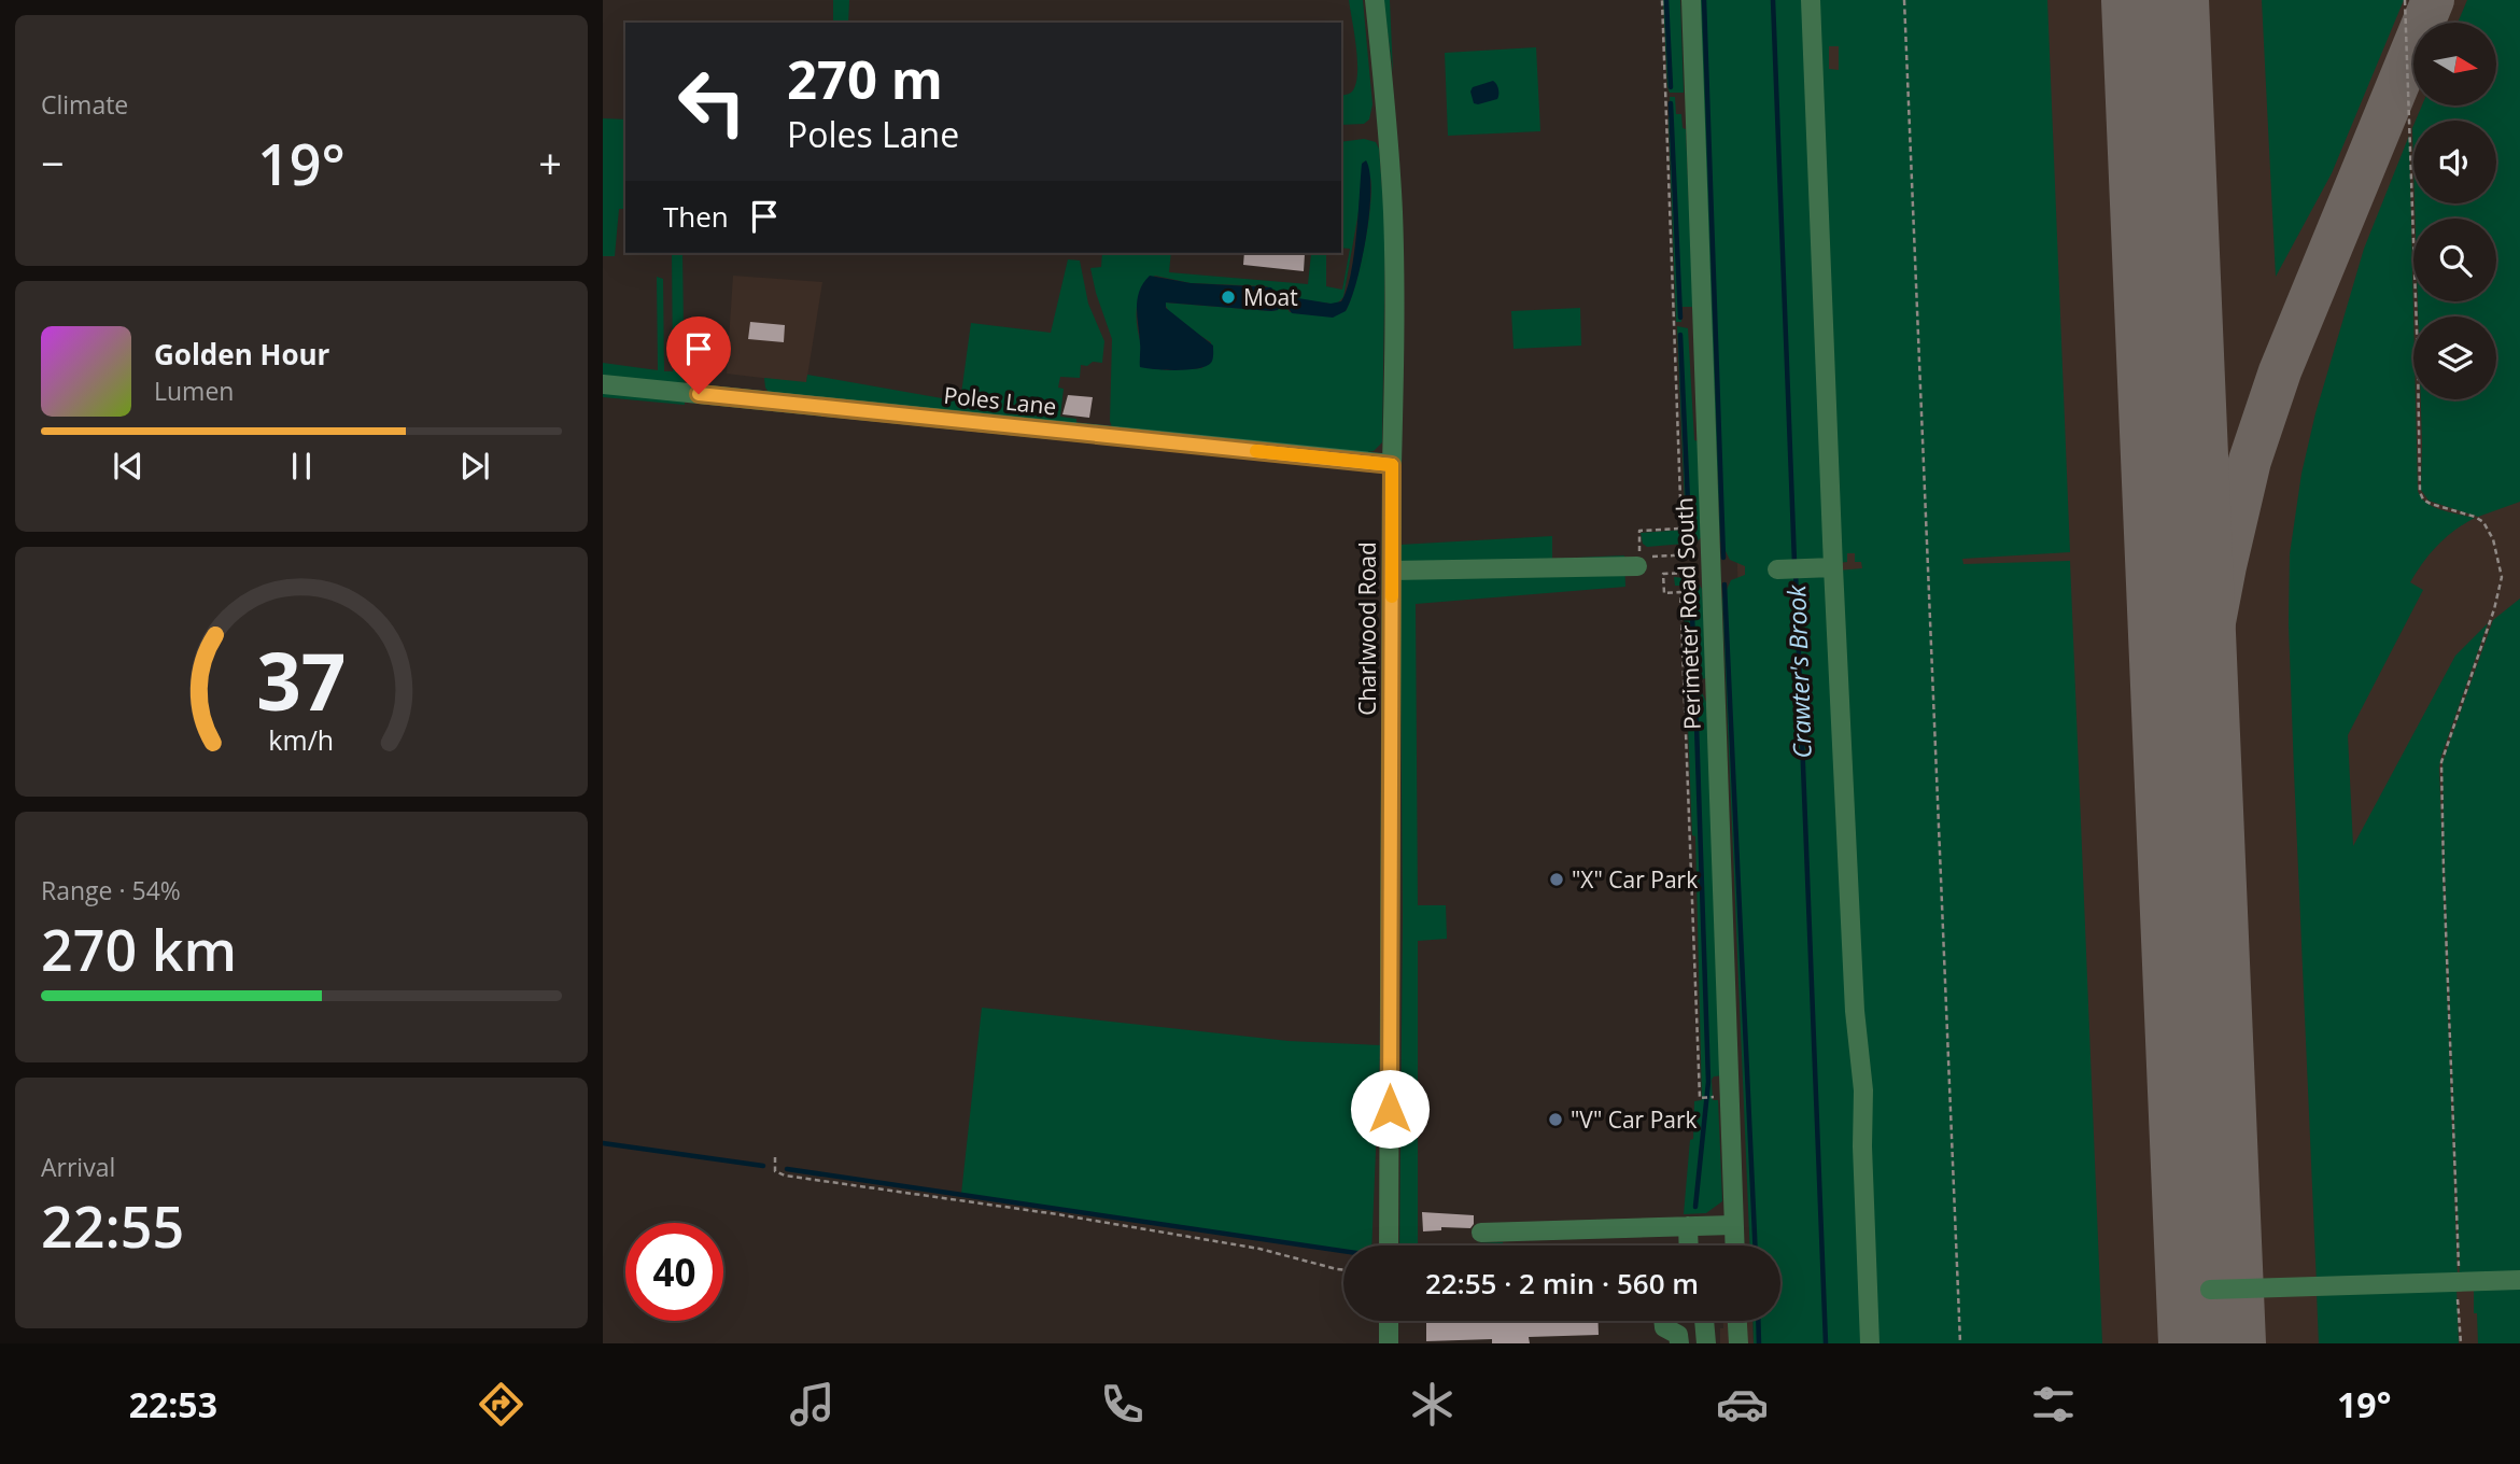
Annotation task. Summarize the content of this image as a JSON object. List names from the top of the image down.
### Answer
{
  "streets": {
    "street": ["Poles Lane", "Perimeter Road South", "Charlwood Road"]
  },
  "crossings": [
    ["Poles Lane", "Charlwood Road"]
  ],
  "water": ["Crawter's Brook"],
  "places": ["Moat", "\"X\" Car Park", "\"V\" Car Park"],
  "north": "right",
  "page": {
    "tile": [
      "Climate",
      ["Range · 54%", "270 km"],
      ["Arrival", "22:55"]
    ],
    "turn": ["270 m", "Poles Lane"],
    "heat": ["−", "19°", "+"],
    "then": "Then",
    "song": ["Golden Hour", "Lumen"],
    "limit": "40",
    "trip": "22:55 · 2 min · 560 m",
    "tabs": ["22:53", "19°"],
    "gauge": ["37", "km/h"]
  }
}
